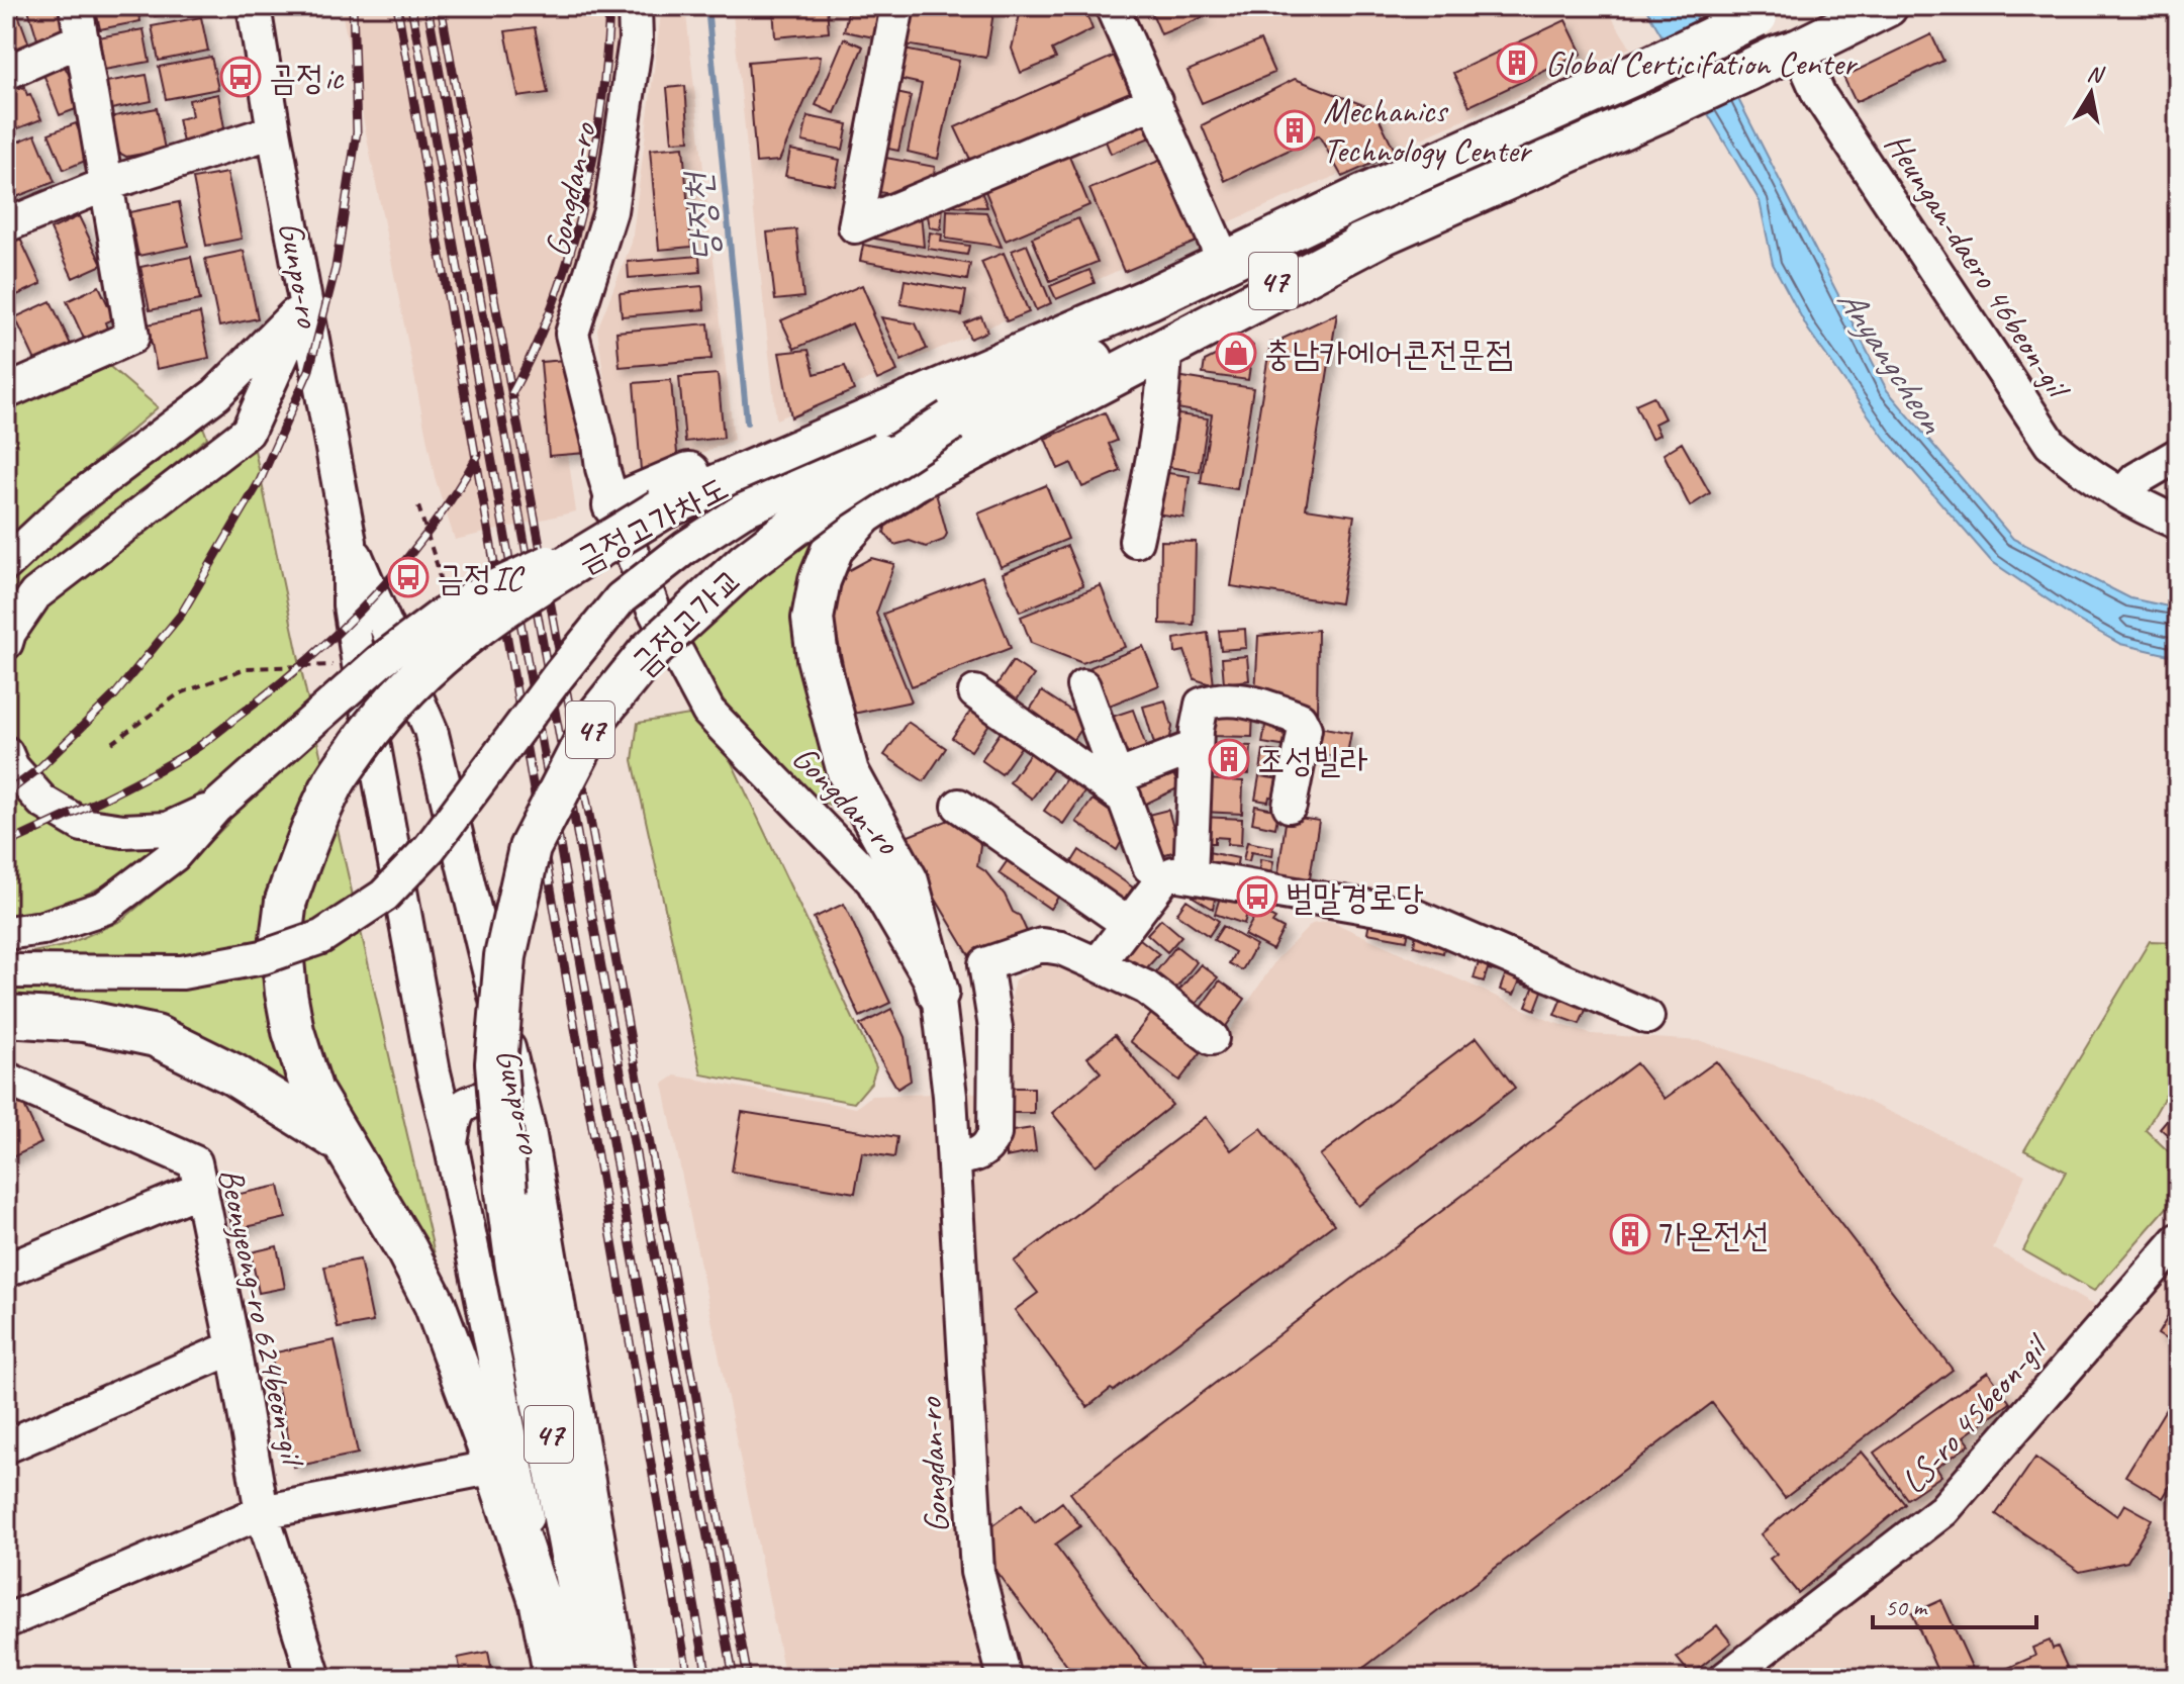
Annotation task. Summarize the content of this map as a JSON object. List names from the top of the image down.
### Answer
{
  "streets": {
    "main road": [
      "Gunpo-ro",
      "47",
      "금정고가차도",
      "금정고가교"
    ],
    "street": [
      "Gongdan-ro",
      "Heungan-daero 46beon-gil",
      "Beonyeong-ro 624beon-gil",
      "LS-ro 45beon-gil"
    ]
  },
  "crossings": [
    ["Heungan-daero 46beon-gil", "47"],
    ["Gunpo-ro", "금정고가차도"],
    ["Gunpo-ro", "금정고가교"],
    ["47", "금정고가차도"],
    ["47", "금정고가교"]
  ],
  "water": ["당정천", "Anyangcheon"],
  "places": {
    "building": [
      "Global Certicifation Center",
      "Mechanics Technology Center",
      "조성빌라",
      "가온전선"
    ],
    "bus stop": ["금정ic", "금정IC", "벌말경로당"],
    "shop": ["충남카에어콘전문점"]
  },
  "scale_bar": "50 m",
  "north": "top"
}
